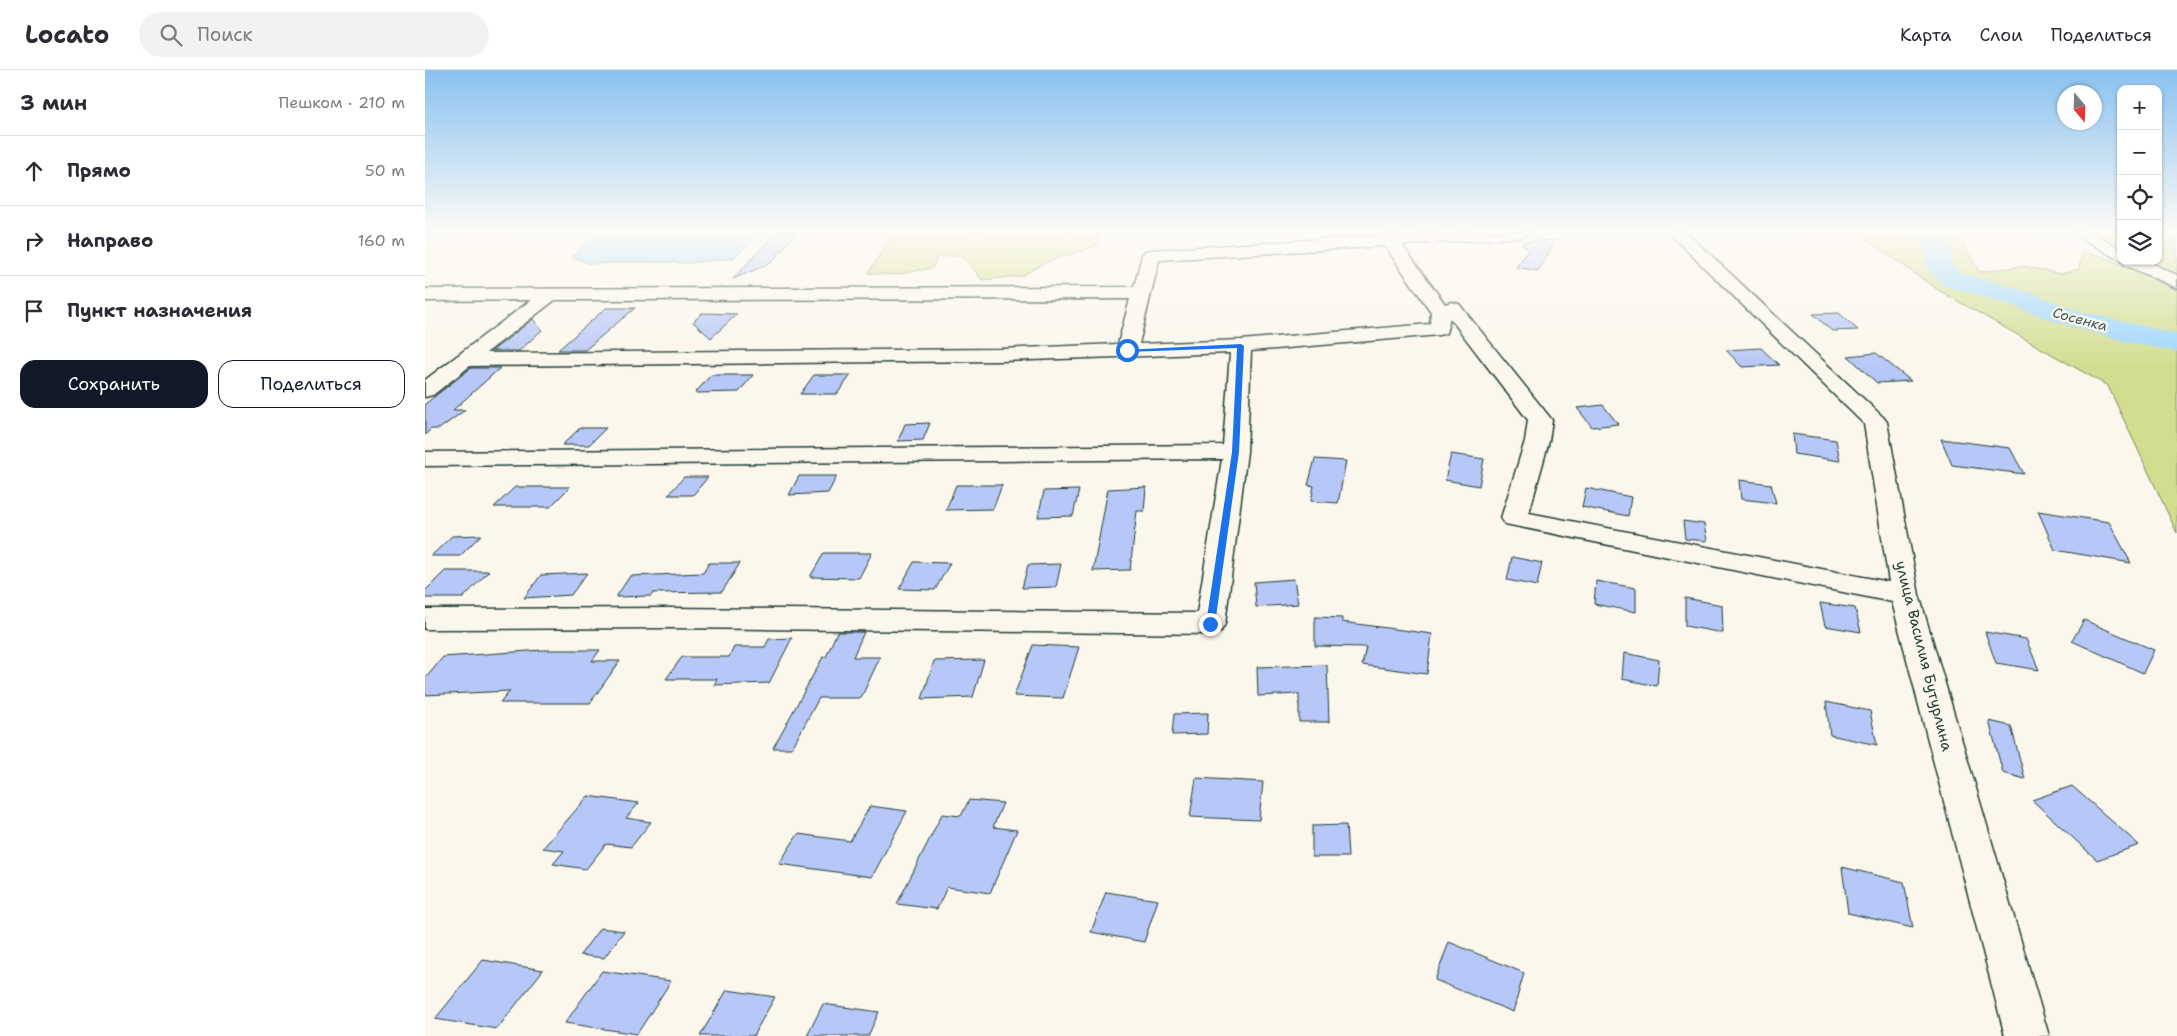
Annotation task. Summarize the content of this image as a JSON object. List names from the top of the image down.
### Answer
{
  "streets": {
    "street": ["улица Василия Бутурлина"]
  },
  "water": ["Сосенка"],
  "north": "bottom",
  "page": {
    "header": "Locato",
    "search": "Поиск",
    "nav": ["Карта", "Слои", "Поделиться"],
    "heading": ["3 мин", "Пешком · 210 m"],
    "map_buttons": ["+", "−"],
    "list": [
      ["Прямо", "50 m"],
      ["Направо", "160 m"],
      "Пункт назначения"
    ],
    "buttons": ["Сохранить", "Поделиться"]
  }
}
